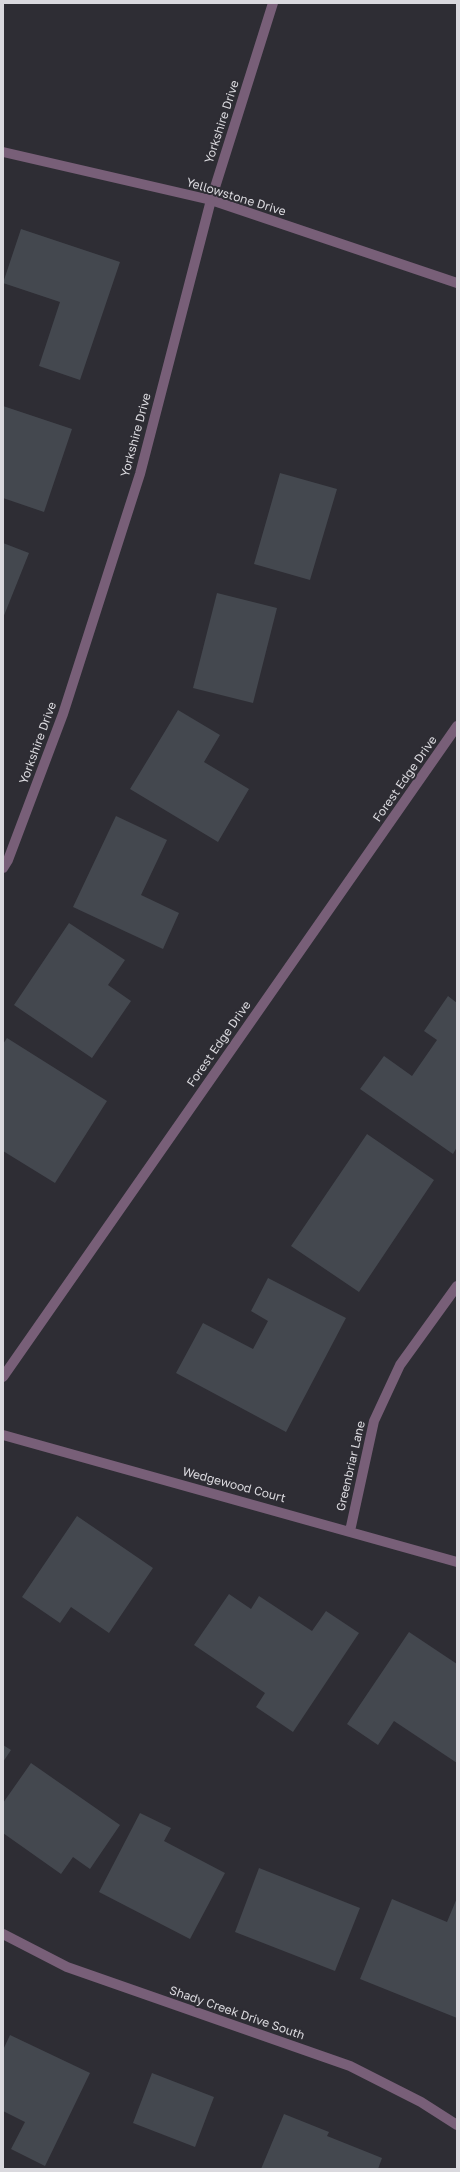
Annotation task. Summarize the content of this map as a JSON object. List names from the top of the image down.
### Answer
{
  "streets": {
    "street": [
      "Yorkshire Drive",
      "Yellowstone Drive",
      "Forest Edge Drive",
      "Greenbriar Lane",
      "Wedgewood Court",
      "Shady Creek Drive South"
    ]
  },
  "crossings": [
    ["Yorkshire Drive", "Yellowstone Drive"],
    ["Greenbriar Lane", "Wedgewood Court"]
  ]
}
